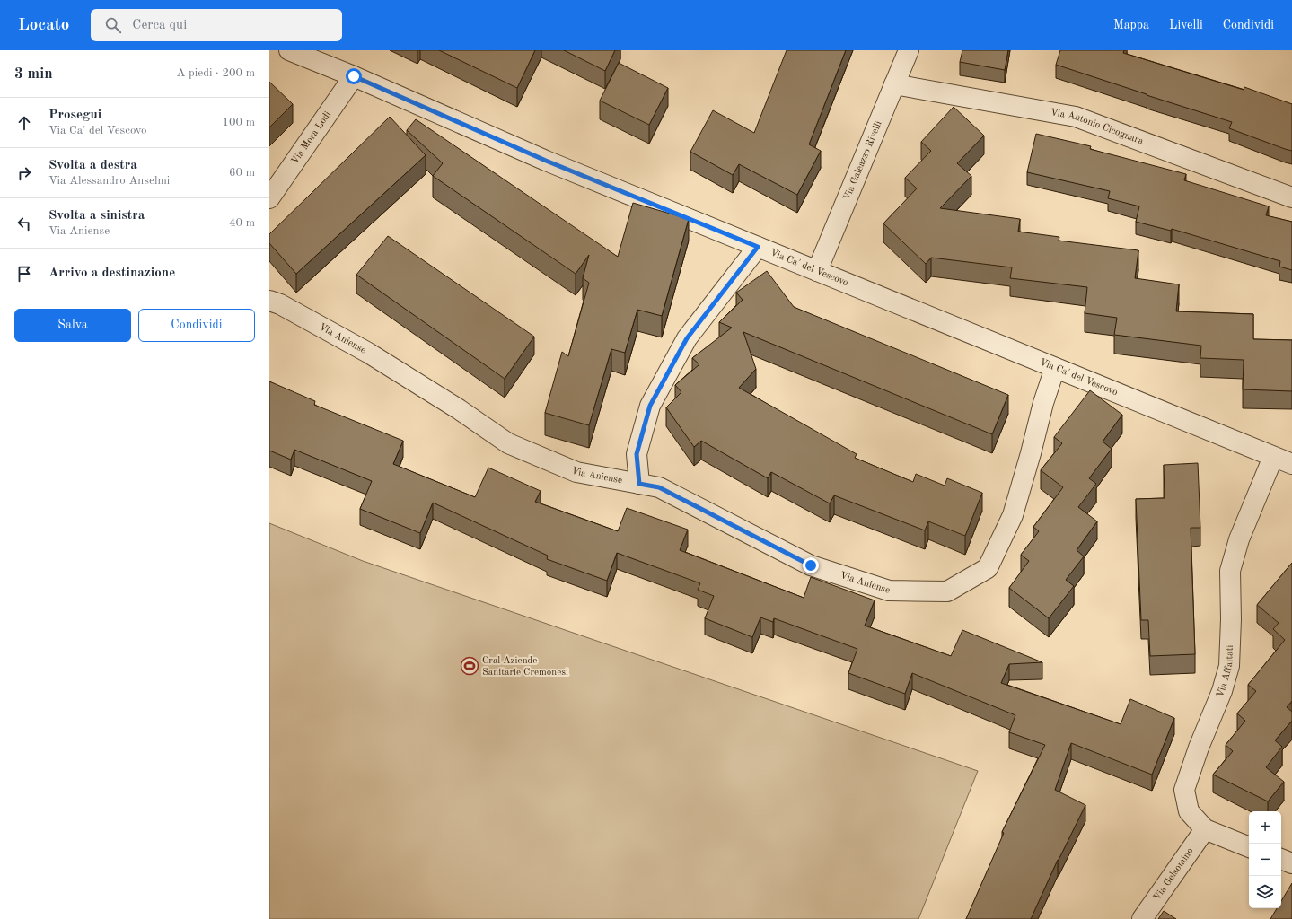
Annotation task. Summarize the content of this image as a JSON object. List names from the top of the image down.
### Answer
{
  "streets": {
    "street": [
      "Via Antonio Cicognara",
      "Via Mora Lodi",
      "Via Galeazzo Rivelli",
      "Via Ca' del Vescovo",
      "Via Aniense",
      "Via Affaitati",
      "Via Gelsomino"
    ]
  },
  "crossings": [
    ["Via Antonio Cicognara", "Via Galeazzo Rivelli"],
    ["Via Mora Lodi", "Via Ca' del Vescovo"],
    ["Via Galeazzo Rivelli", "Via Ca' del Vescovo"],
    ["Via Ca' del Vescovo", "Via Aniense"],
    ["Via Ca' del Vescovo", "Via Affaitati"],
    ["Via Affaitati", "Via Gelsomino"]
  ],
  "places": {
    "sports": ["Cral Aziende Sanitarie Cremonesi"]
  },
  "page": {
    "header": "Locato",
    "search": "Cerca qui",
    "nav": ["Mappa", "Livelli", "Condividi"],
    "heading": ["3 min", "A piedi · 200 m"],
    "list": [
      ["Prosegui", "Via Ca' del Vescovo", "100 m"],
      ["Svolta a destra", "Via Alessandro Anselmi", "60 m"],
      ["Svolta a sinistra", "Via Aniense", "40 m"],
      "Arrivo a destinazione"
    ],
    "buttons": ["Salva", "Condividi"],
    "map_buttons": ["+", "−"]
  }
}
